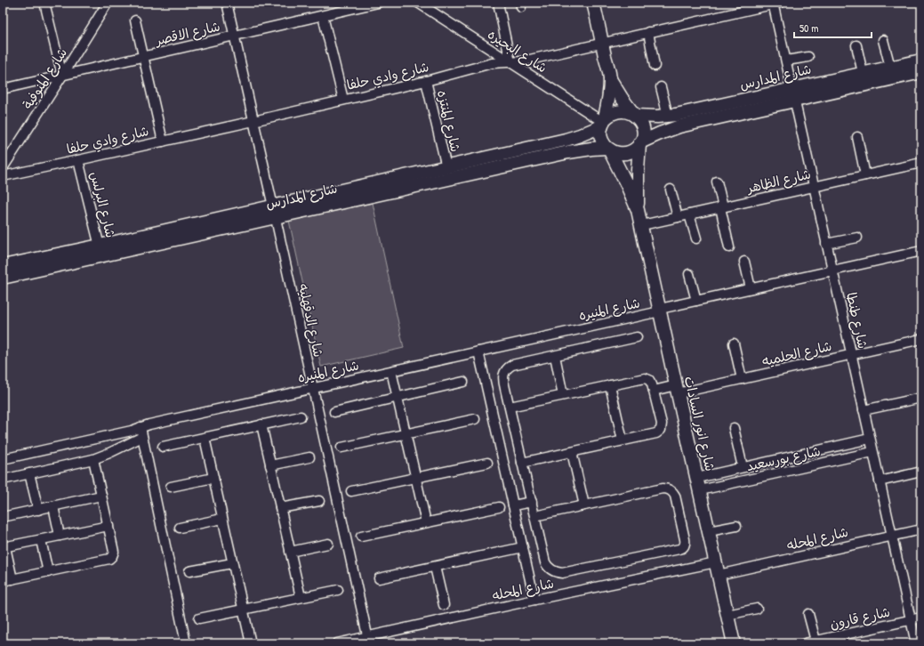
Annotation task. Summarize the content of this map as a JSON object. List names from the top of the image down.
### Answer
{
  "streets": {
    "main road": ["شارع المدارس", "شارع انور السادات"],
    "street": [
      "شارع الاقصر",
      "شارع البحيره",
      "شارع وادي حلفا",
      "شارع المنوفية",
      "شارع المنتزه",
      "شارع الظاهر",
      "شارع البرلس",
      "شارع المنيره",
      "شارع الدقهليه",
      "شارع طنطا",
      "شارع الحلميه",
      "شارع بورسعيد",
      "شارع المحله",
      "شارع قارون"
    ]
  },
  "crossings": [
    ["شارع الاقصر", "شارع المنوفية"],
    ["شارع الاقصر", "شارع الدقهليه"],
    ["شارع البحيره", "شارع وادي حلفا"],
    ["شارع البحيره", "شارع المدارس"],
    ["شارع البحيره", "شارع انور السادات"],
    ["شارع وادي حلفا", "شارع المنتزه"],
    ["شارع وادي حلفا", "شارع البرلس"],
    ["شارع وادي حلفا", "شارع الدقهليه"],
    ["شارع وادي حلفا", "شارع طنطا"],
    ["شارع المدارس", "شارع المنتزه"],
    ["شارع المدارس", "شارع البرلس"],
    ["شارع المدارس", "شارع الدقهليه"],
    ["شارع المدارس", "شارع طنطا"],
    ["شارع المدارس", "شارع انور السادات"],
    ["شارع الظاهر", "شارع طنطا"],
    ["شارع الظاهر", "شارع انور السادات"],
    ["شارع المنيره", "شارع الدقهليه"],
    ["شارع المنيره", "شارع طنطا"],
    ["شارع المنيره", "شارع انور السادات"],
    ["شارع الدقهليه", "شارع المحله"],
    ["شارع طنطا", "شارع الحلميه"],
    ["شارع طنطا", "شارع بورسعيد"],
    ["شارع طنطا", "شارع المحله"],
    ["شارع طنطا", "شارع قارون"],
    ["شارع الحلميه", "شارع انور السادات"],
    ["شارع انور السادات", "شارع بورسعيد"],
    ["شارع انور السادات", "شارع المحله"]
  ],
  "scale_bar": "50 m"
}
